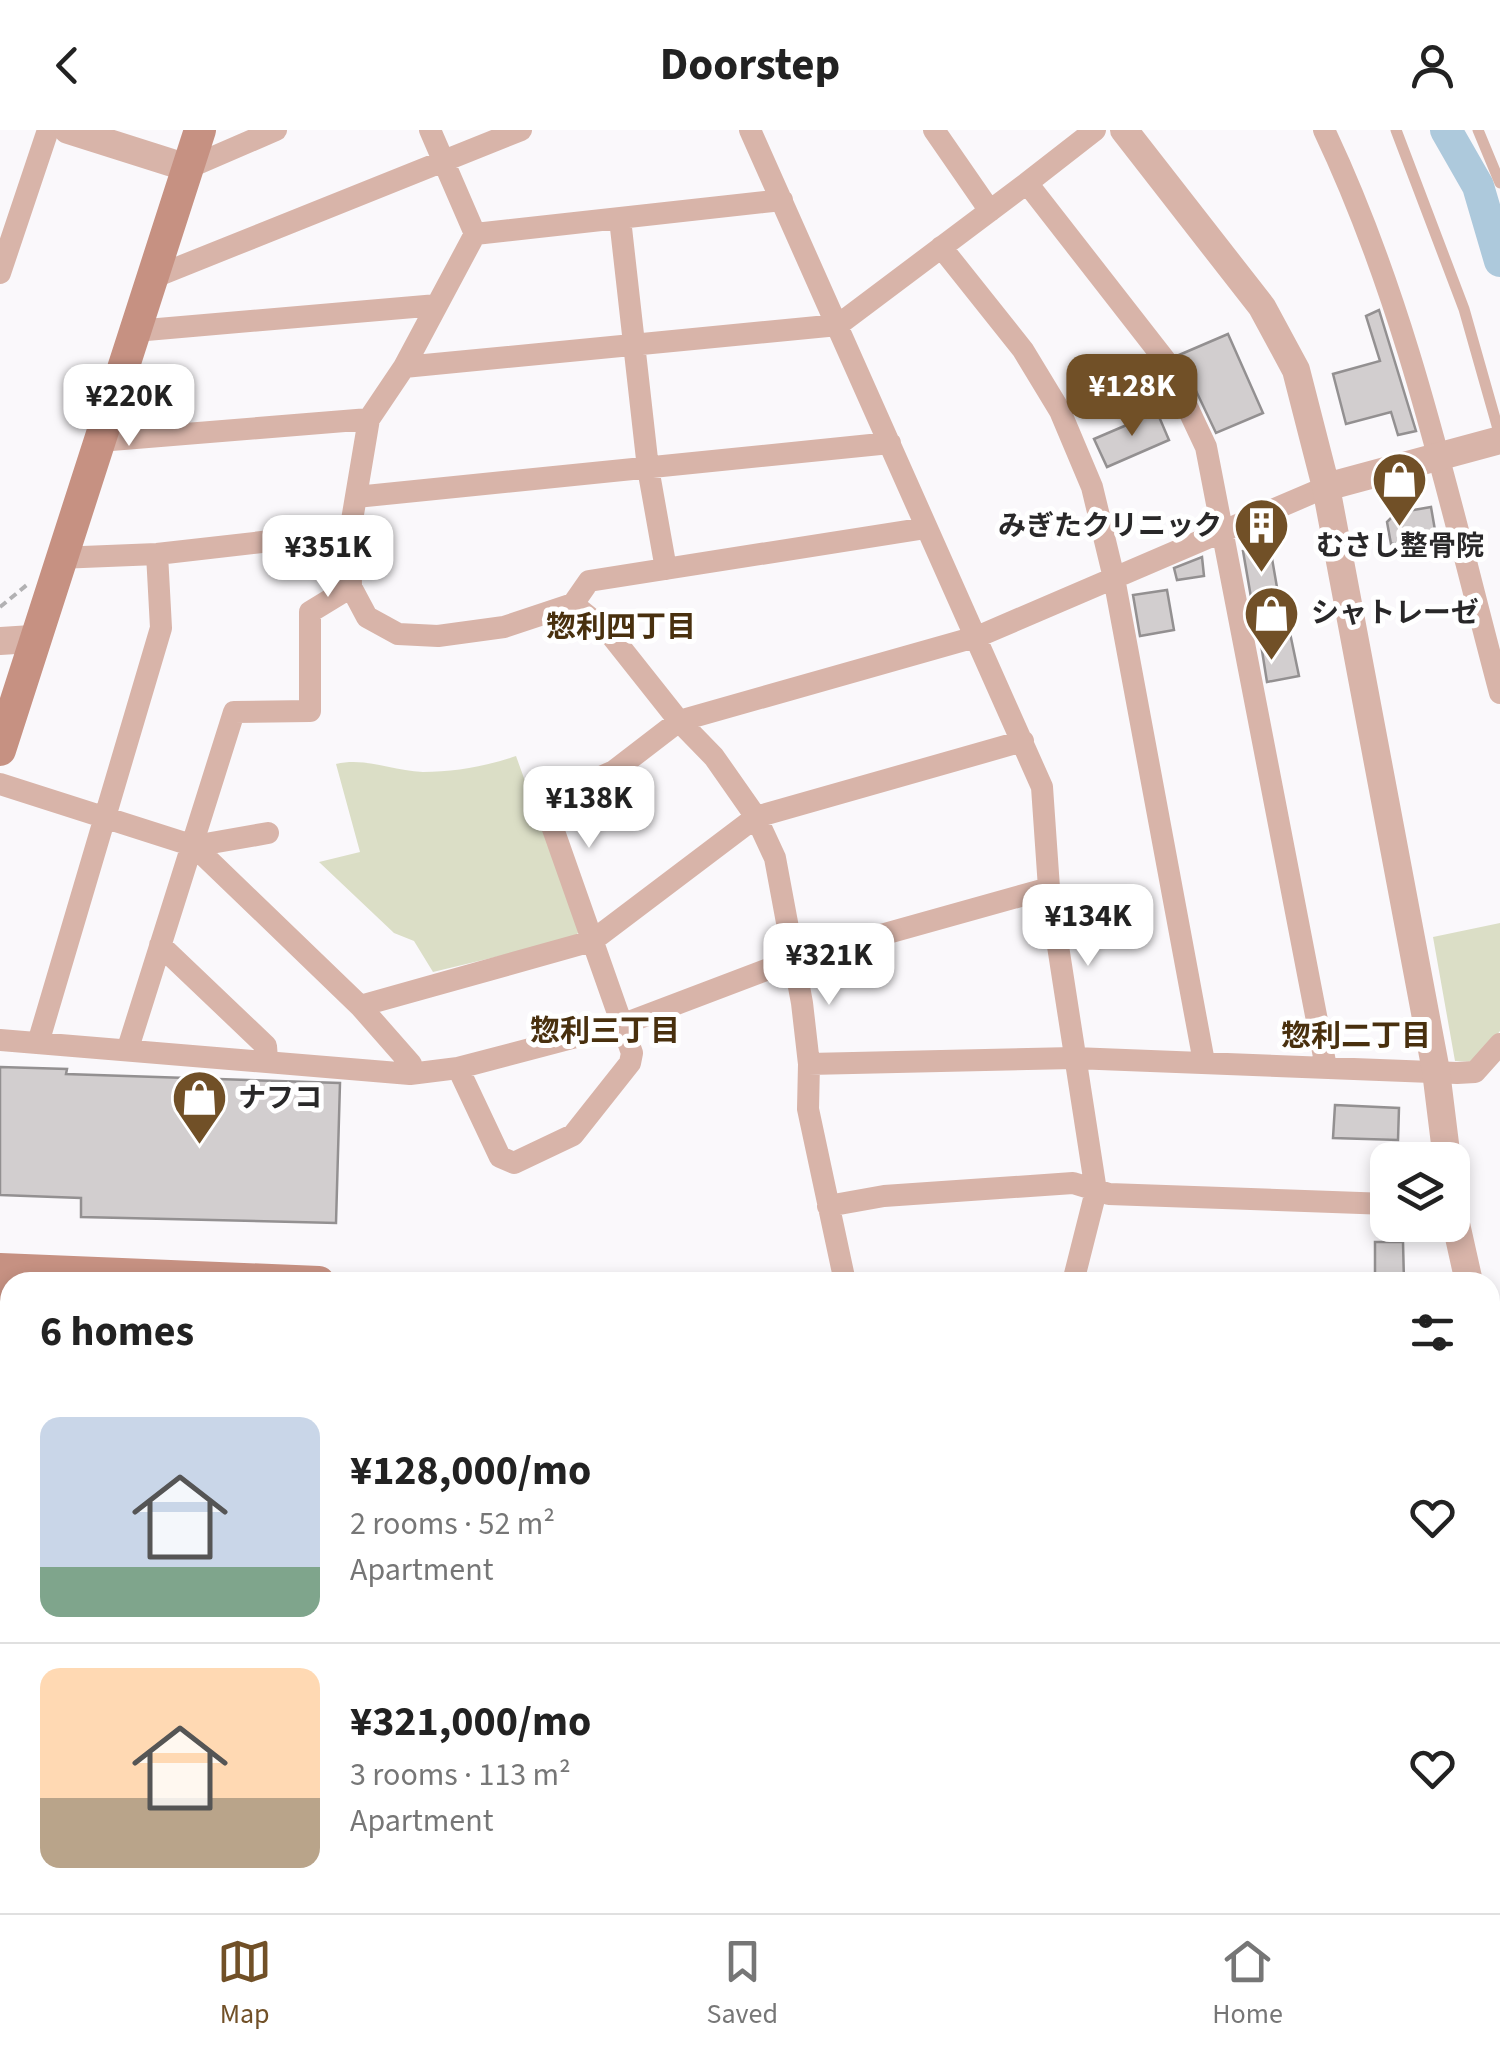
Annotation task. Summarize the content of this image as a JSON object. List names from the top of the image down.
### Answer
{
  "districts": ["惣利四丁目", "惣利三丁目", "惣利二丁目"],
  "places": {
    "shop": ["むさし整骨院", "シャトレーゼ", "ナフコ"],
    "building": ["みぎたクリニック"]
  },
  "page": {
    "header": "Doorstep",
    "price": [
      "¥128K",
      "¥220K",
      "¥351K",
      "¥138K",
      "¥134K",
      "¥321K"
    ],
    "heading": "6 homes",
    "list": [
      {
        "name": "¥128,000/mo",
        "note": "2 rooms · 52 m² · Apartment"
      },
      {
        "name": "¥321,000/mo",
        "note": "3 rooms · 113 m² · Apartment"
      }
    ],
    "tabs": ["Map", "Saved", "Home"]
  }
}
